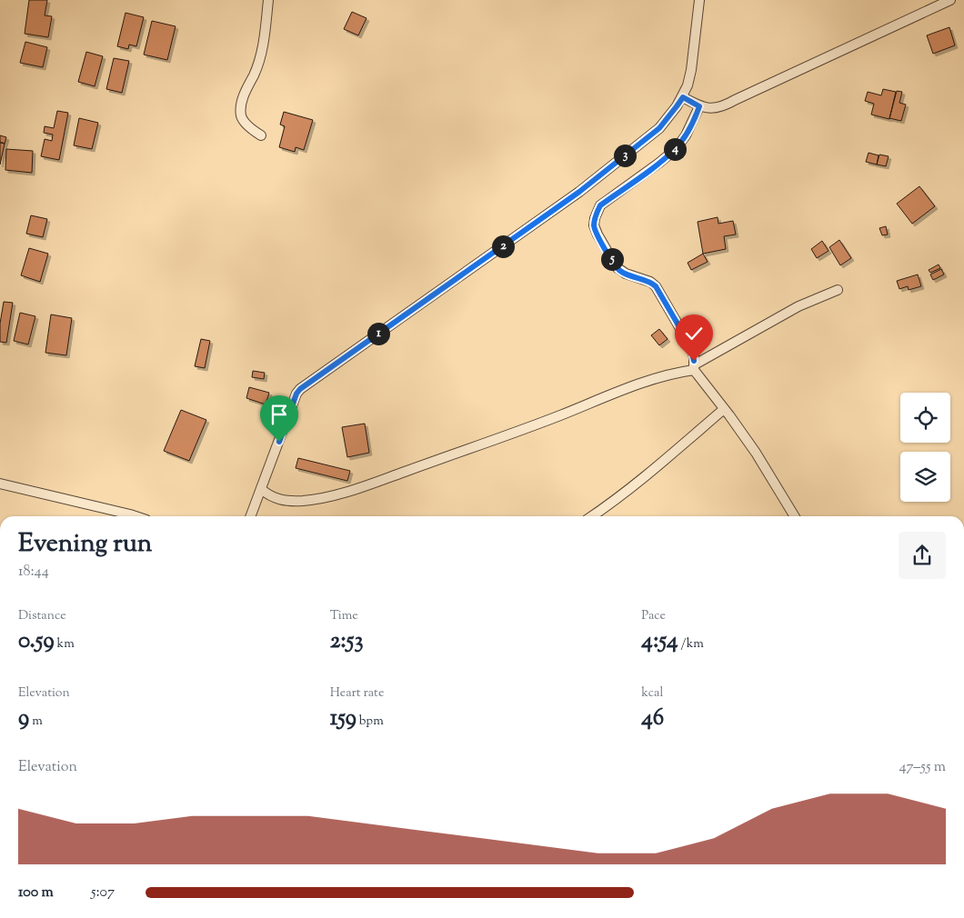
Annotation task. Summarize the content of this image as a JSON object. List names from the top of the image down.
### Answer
{
  "page": {
    "pins": [
      "4",
      "3",
      "2",
      "5",
      "1"
    ],
    "heading": ["Evening run", "18:44"],
    "stats": [
      ["Distance", "0.59 km"],
      ["Time", "2:53"],
      ["Pace", "4:54 /km"],
      ["Elevation", "9 m"],
      ["Heart rate", "159 bpm"],
      ["kcal", "46"]
    ],
    "chart": ["Elevation", "47–55 m"],
    "list": [
      {
        "name": "100 m",
        "note": "5:07"
      }
    ]
  }
}
